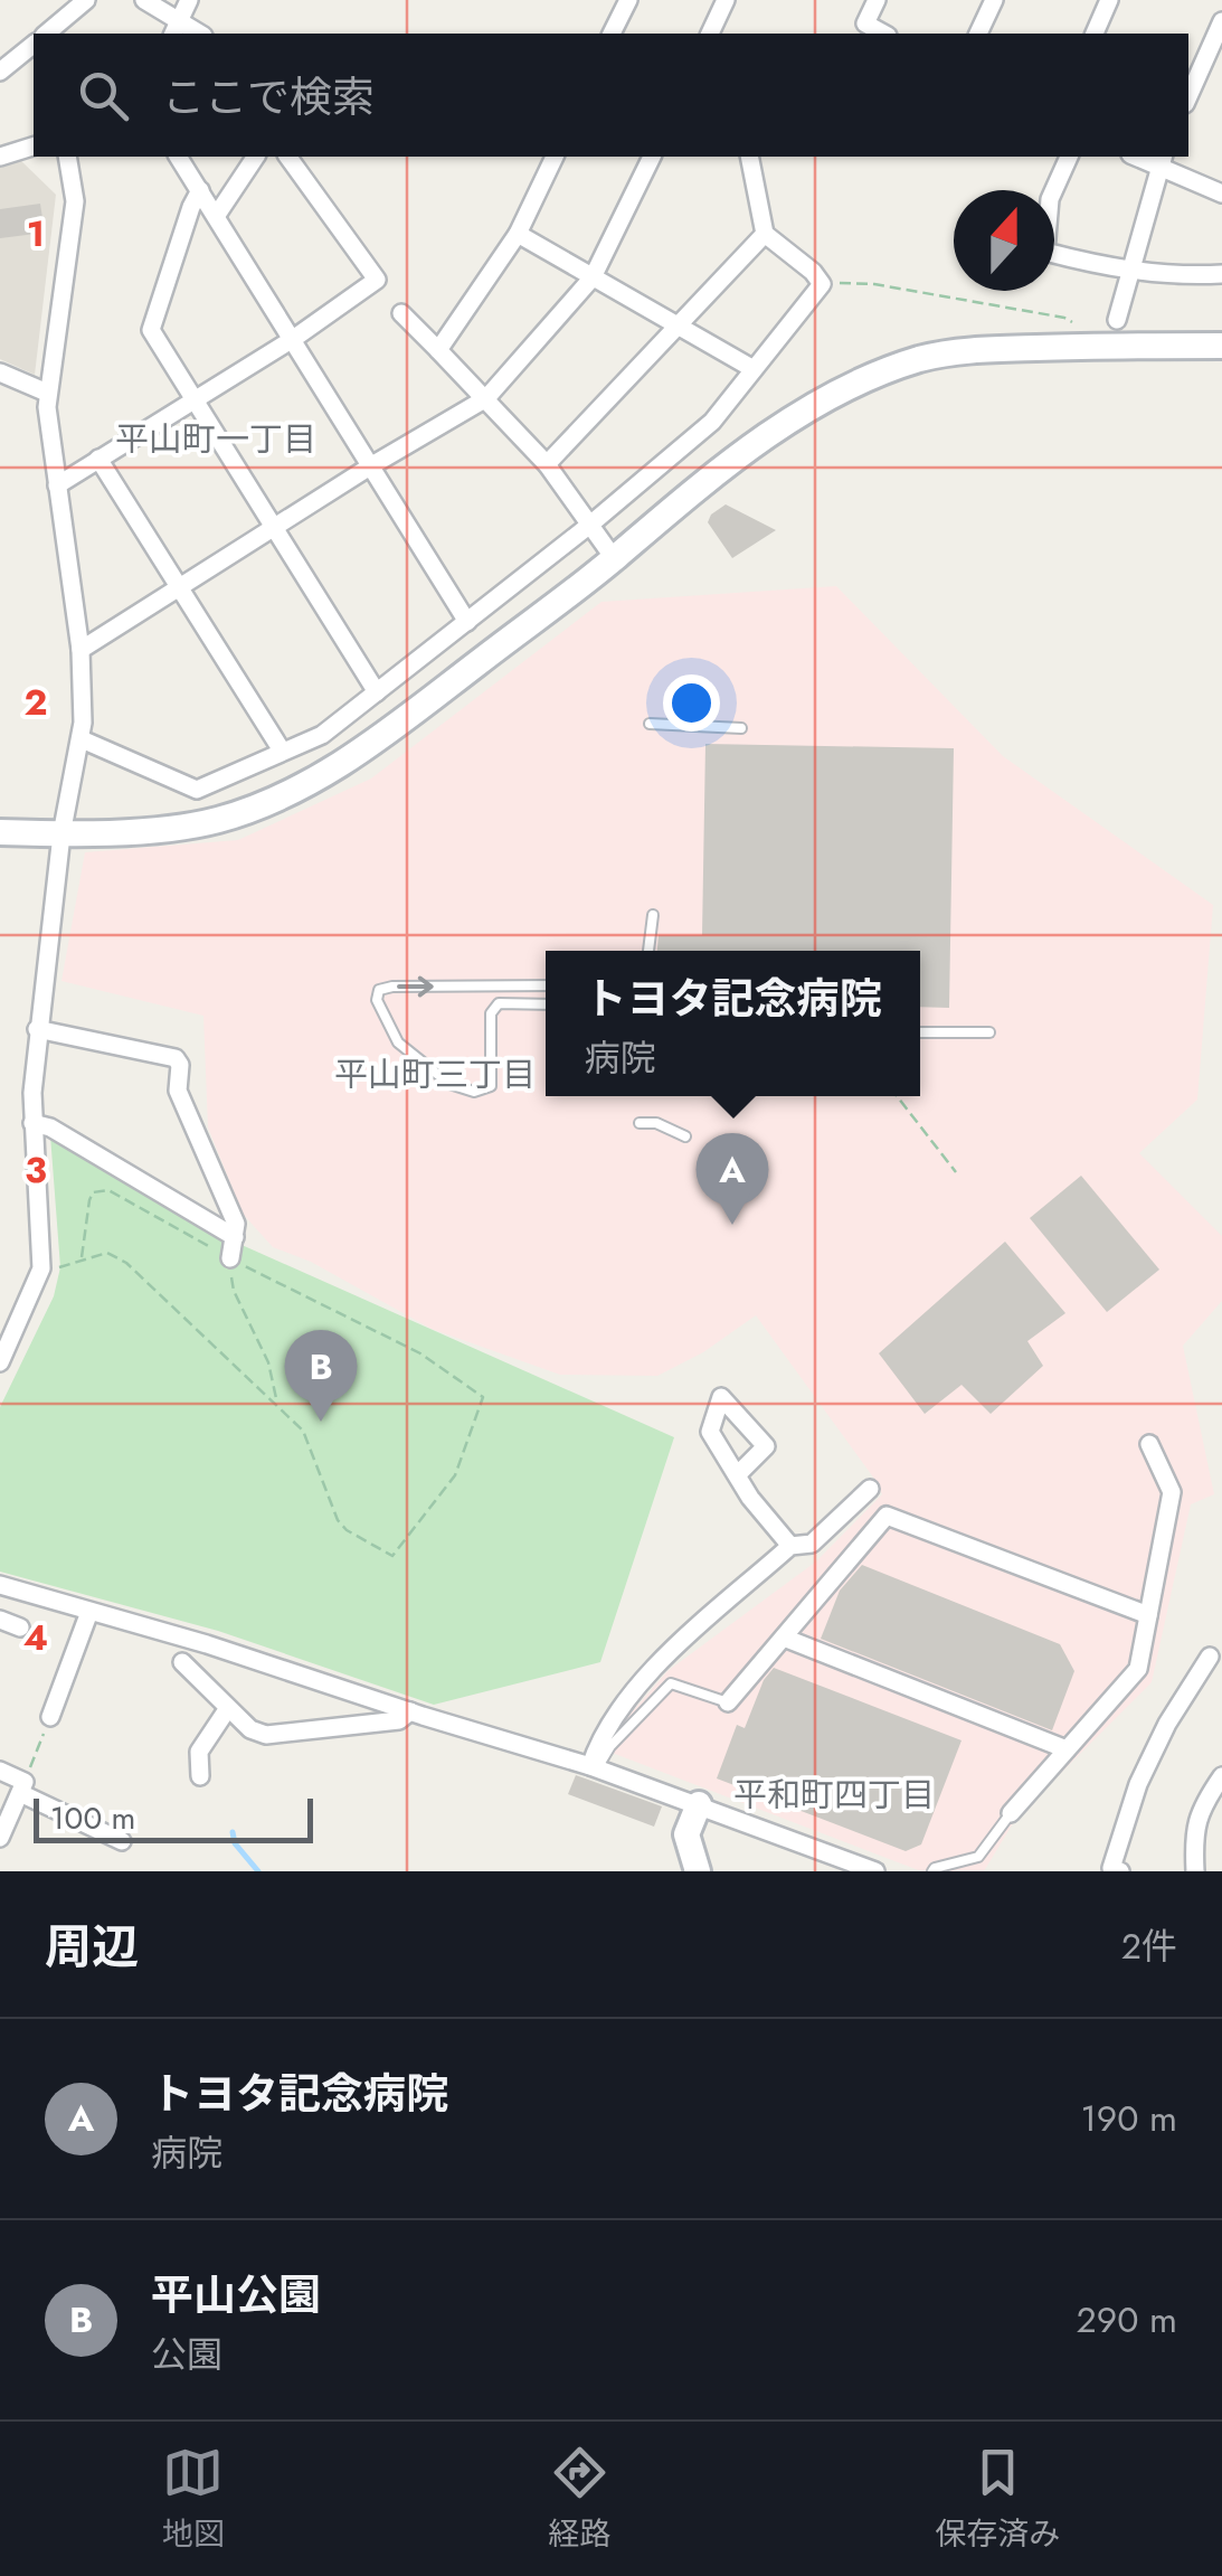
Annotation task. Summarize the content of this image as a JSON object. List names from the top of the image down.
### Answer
{
  "districts": ["平山町一丁目", "平山町三丁目", "平和町四丁目"],
  "scale_bar": "100 m",
  "north": "top",
  "page": {
    "search": "ここで検索",
    "popup": ["トヨタ記念病院", "病院"],
    "pins": ["A", "B"],
    "scale": "100 m",
    "heading": ["周辺", "2件"],
    "list": [
      {
        "mark": "A",
        "name": "トヨタ記念病院",
        "note": "病院",
        "value": "190 m"
      },
      {
        "mark": "B",
        "name": "平山公園",
        "note": "公園",
        "value": "290 m"
      }
    ],
    "nav": ["地図", "経路", "保存済み"]
  },
  "grid": {
    "rows": [
      "1",
      "2",
      "3",
      "4"
    ]
  }
}
